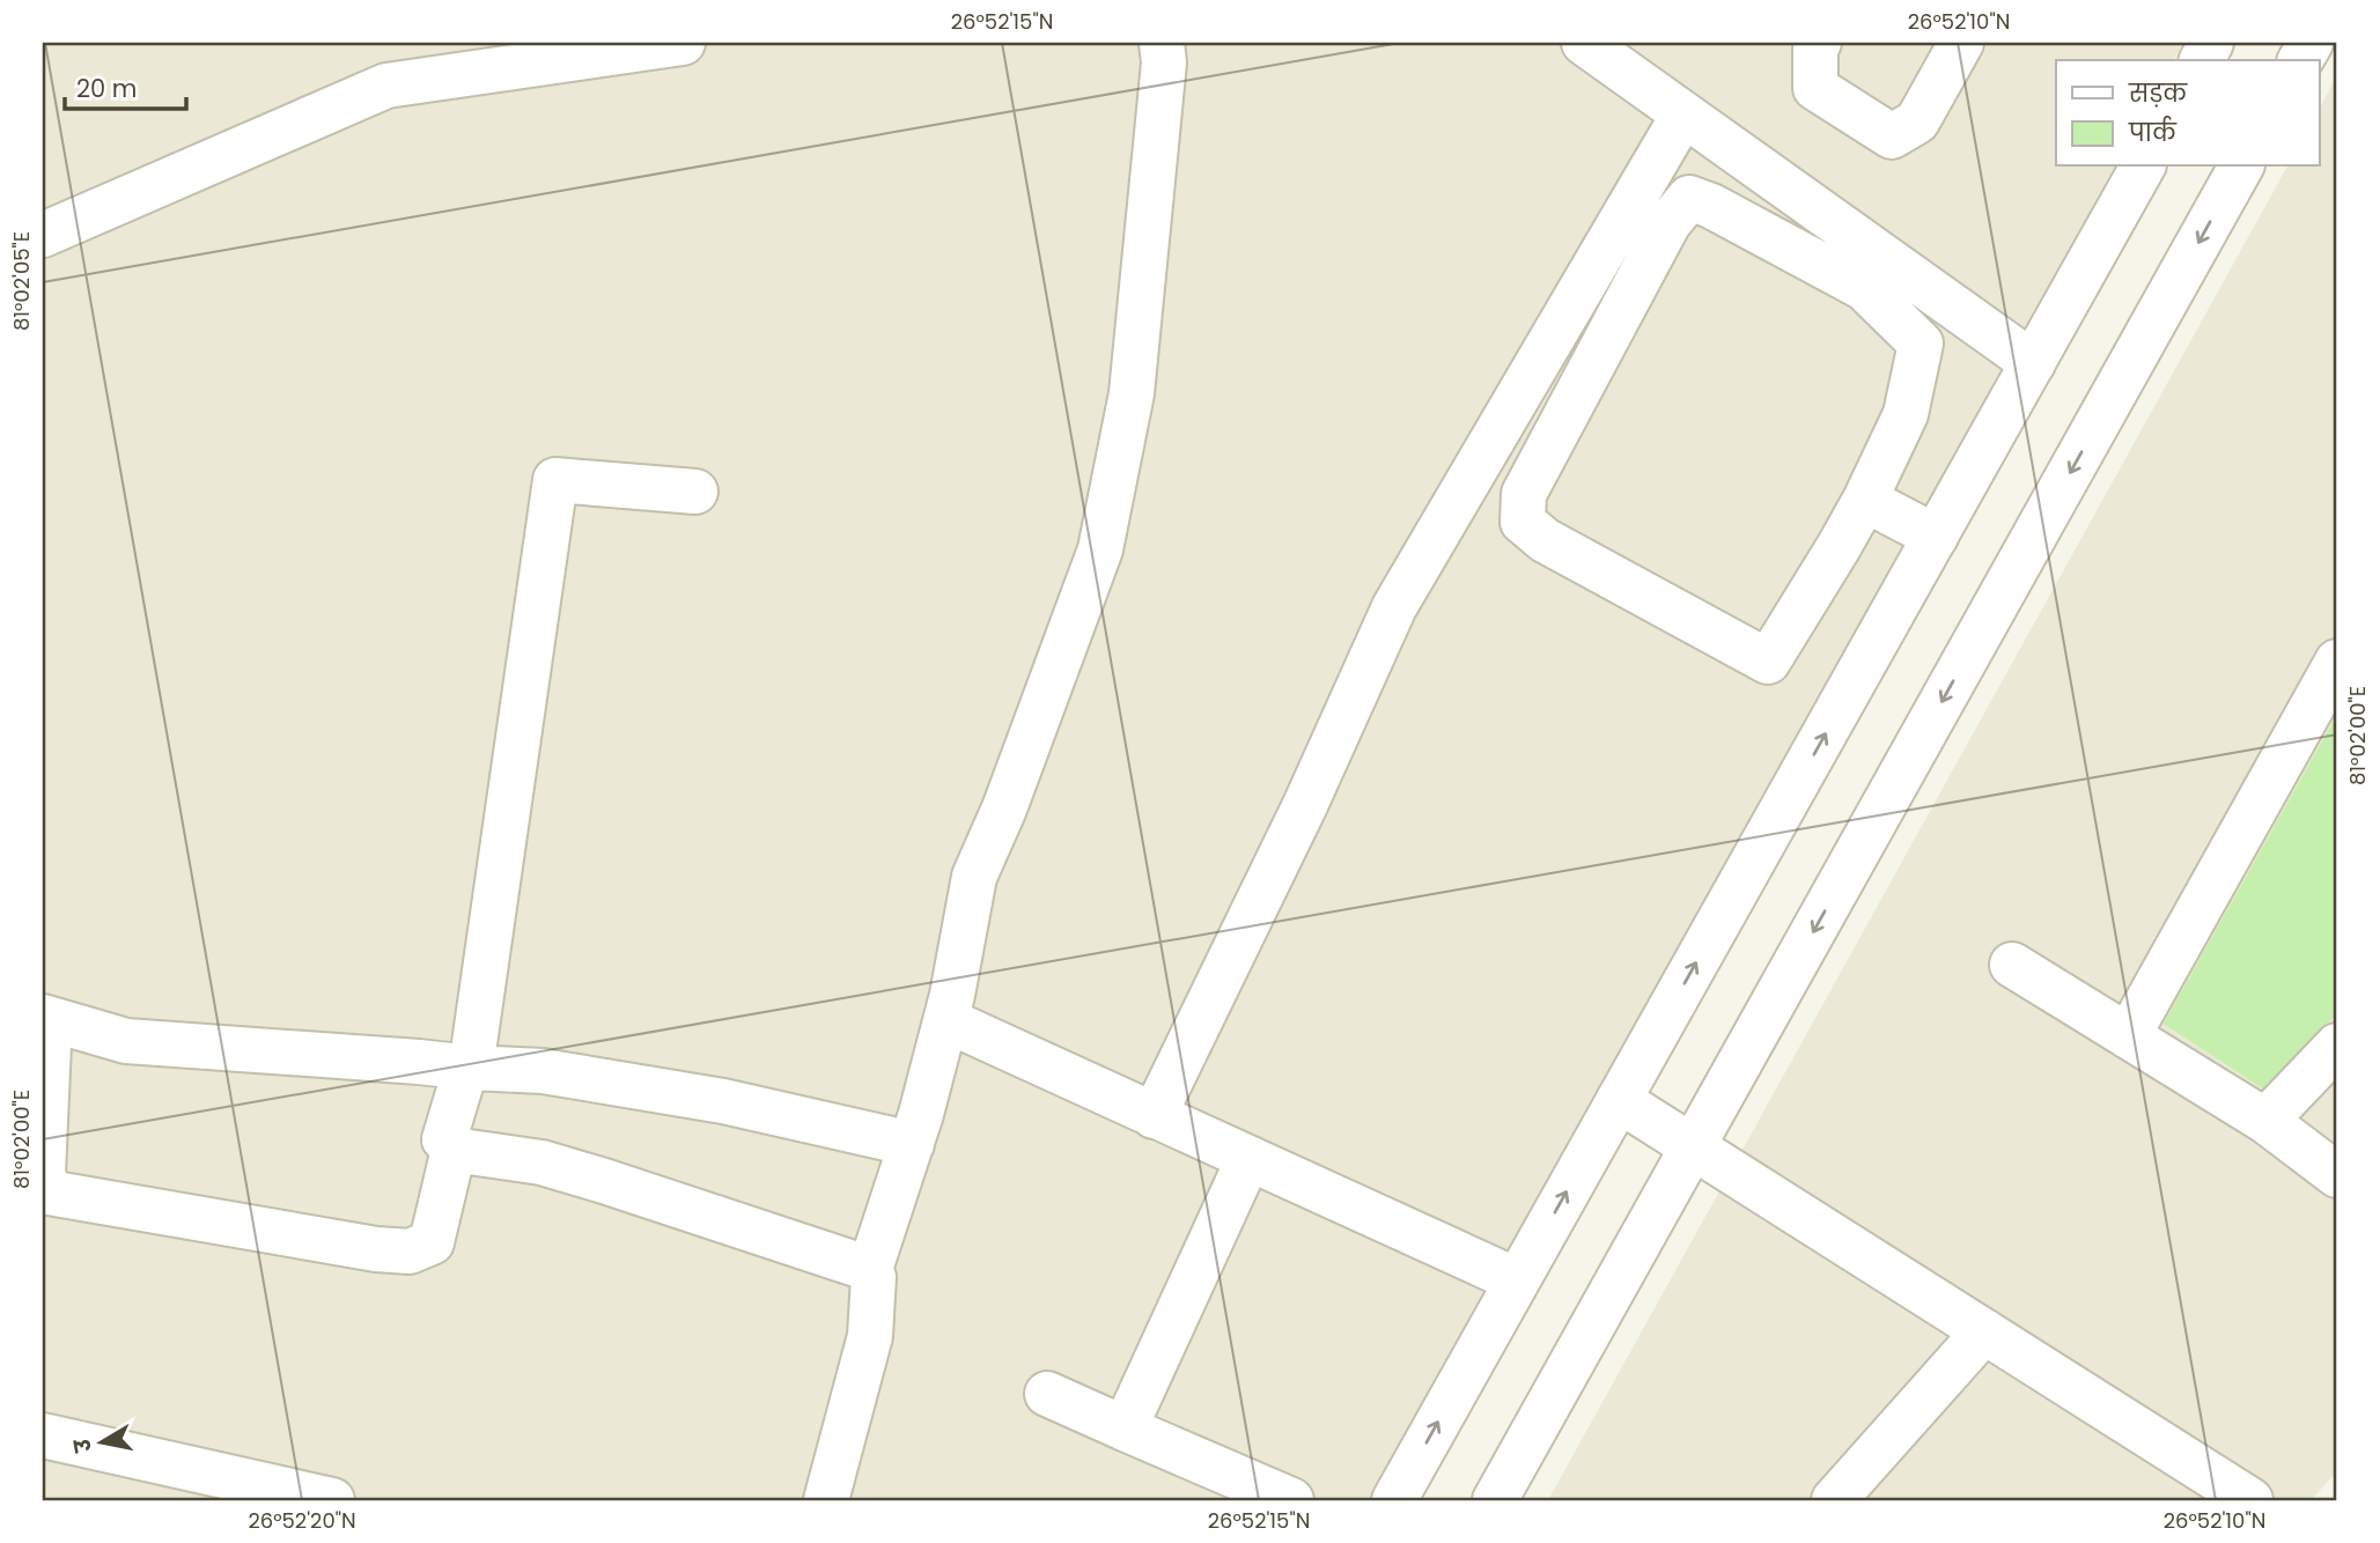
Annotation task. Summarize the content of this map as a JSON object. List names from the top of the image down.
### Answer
{
  "legend": ["सड़क", "पार्क"],
  "scale_bar": "20 m",
  "north": "left",
  "coordinates": [
    "26°52'15\"N",
    "26°52'10\"N",
    "81°02'05\"E",
    "81°02'00\"E",
    "26°52'20\"N"
  ]
}
